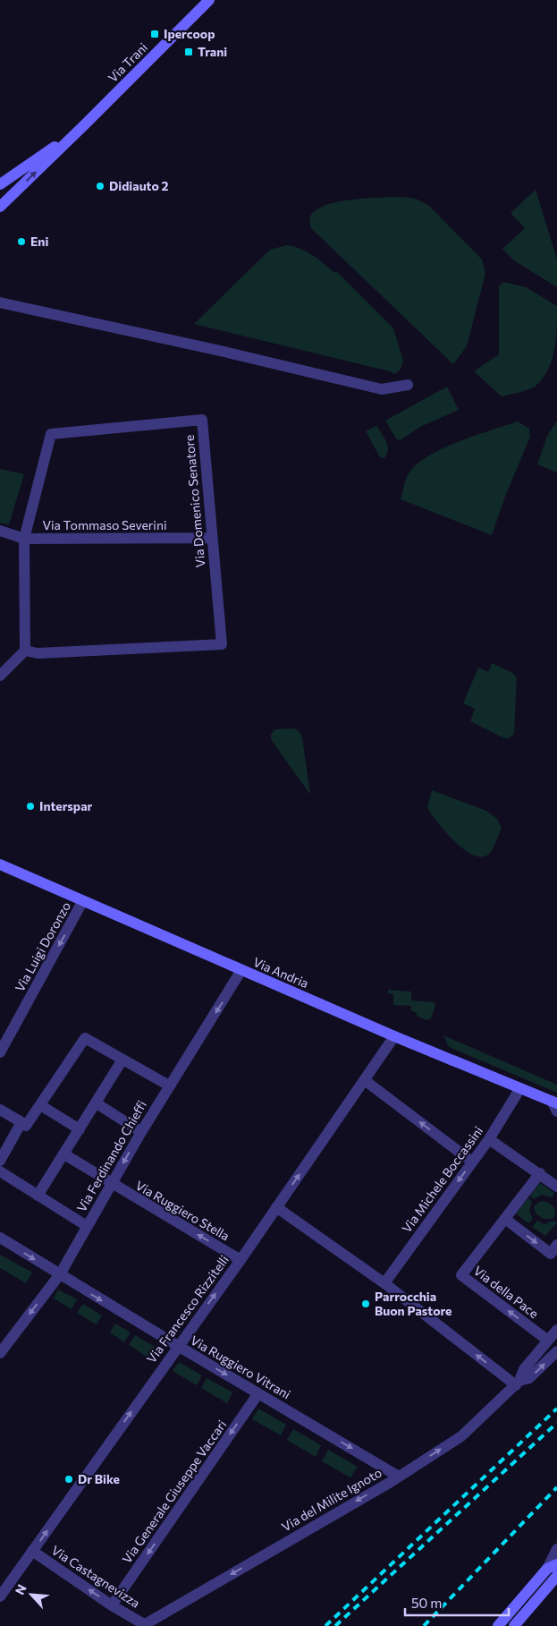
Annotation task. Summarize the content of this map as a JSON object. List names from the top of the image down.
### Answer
{
  "streets": {
    "main road": ["Via Trani", "Via Andria"],
    "street": [
      "Via Domenico Senatore",
      "Via Tommaso Severini",
      "Via Luigi Doronzo",
      "Via Ferdinando Chieffi",
      "Via Michele Boccassini",
      "Via Ruggiero Stella",
      "Via della Pace",
      "Via Francesco Rizzitelli",
      "Via Ruggiero Vitrani",
      "Via Generale Giuseppe Vaccari",
      "Via del Milite Ignoto",
      "Via Castagnevizza"
    ]
  },
  "crossings": [
    ["Via Domenico Senatore", "Via Tommaso Severini"],
    ["Via Luigi Doronzo", "Via Andria"],
    ["Via Andria", "Via Ferdinando Chieffi"],
    ["Via Andria", "Via Michele Boccassini"],
    ["Via Andria", "Via Francesco Rizzitelli"],
    ["Via Ferdinando Chieffi", "Via Ruggiero Stella"],
    ["Via Ferdinando Chieffi", "Via Ruggiero Vitrani"],
    ["Via Ruggiero Stella", "Via Francesco Rizzitelli"],
    ["Via della Pace", "Via del Milite Ignoto"],
    ["Via Francesco Rizzitelli", "Via Ruggiero Vitrani"],
    ["Via Francesco Rizzitelli", "Via Castagnevizza"],
    ["Via Ruggiero Vitrani", "Via Generale Giuseppe Vaccari"],
    ["Via Ruggiero Vitrani", "Via del Milite Ignoto"],
    ["Via Generale Giuseppe Vaccari", "Via Castagnevizza"],
    ["Via del Milite Ignoto", "Via Castagnevizza"]
  ],
  "one_way": [
    "Via Luigi Doronzo",
    "Via Ferdinando Chieffi",
    "Via Michele Boccassini",
    "Via Ruggiero Stella",
    "Via Francesco Rizzitelli",
    "Via Ruggiero Vitrani",
    "Via Generale Giuseppe Vaccari",
    "Via Castagnevizza"
  ],
  "places": {
    "transit": ["Ipercoop", "Trani"],
    "other": [
      "Didiauto 2",
      "Eni",
      "Interspar",
      "Parrocchia Buon Pastore",
      "Dr Bike"
    ]
  },
  "scale_bar": "50 m",
  "north": "top left"
}
